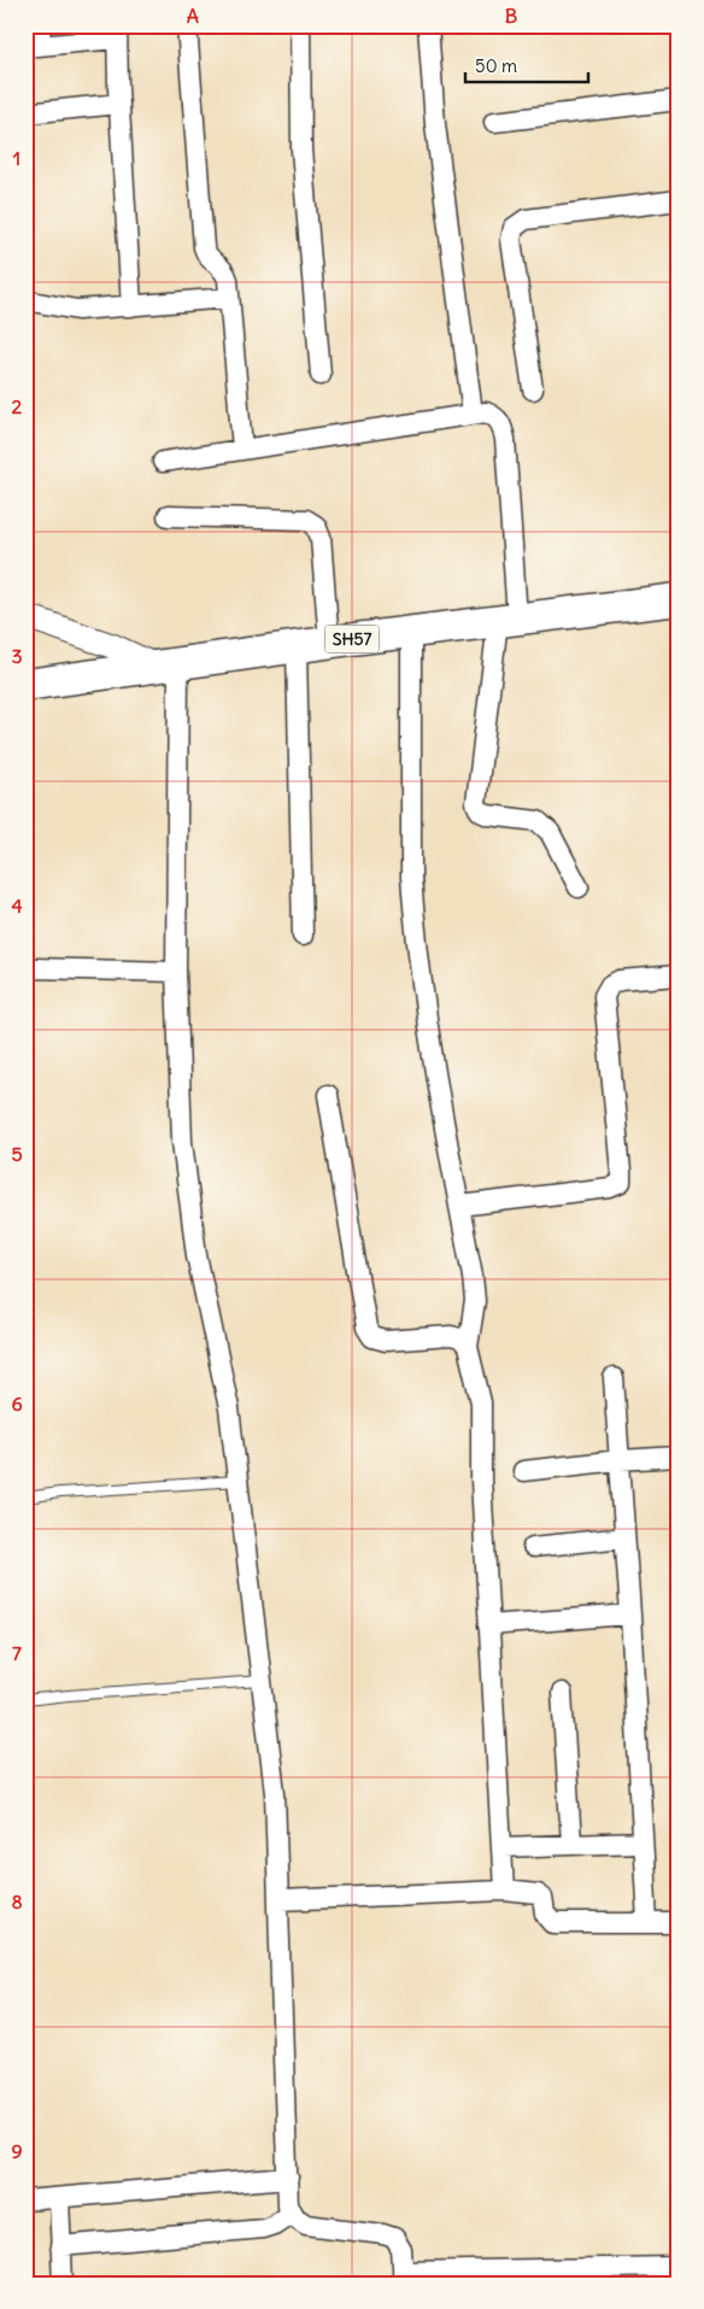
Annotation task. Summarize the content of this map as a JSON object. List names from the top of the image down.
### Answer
{
  "streets": {
    "main road": ["SH57"]
  },
  "scale_bar": "50 m",
  "grid": {
    "columns": ["A", "B"],
    "rows": [
      "1",
      "2",
      "3",
      "4",
      "5",
      "6",
      "7",
      "8",
      "9"
    ]
  }
}
